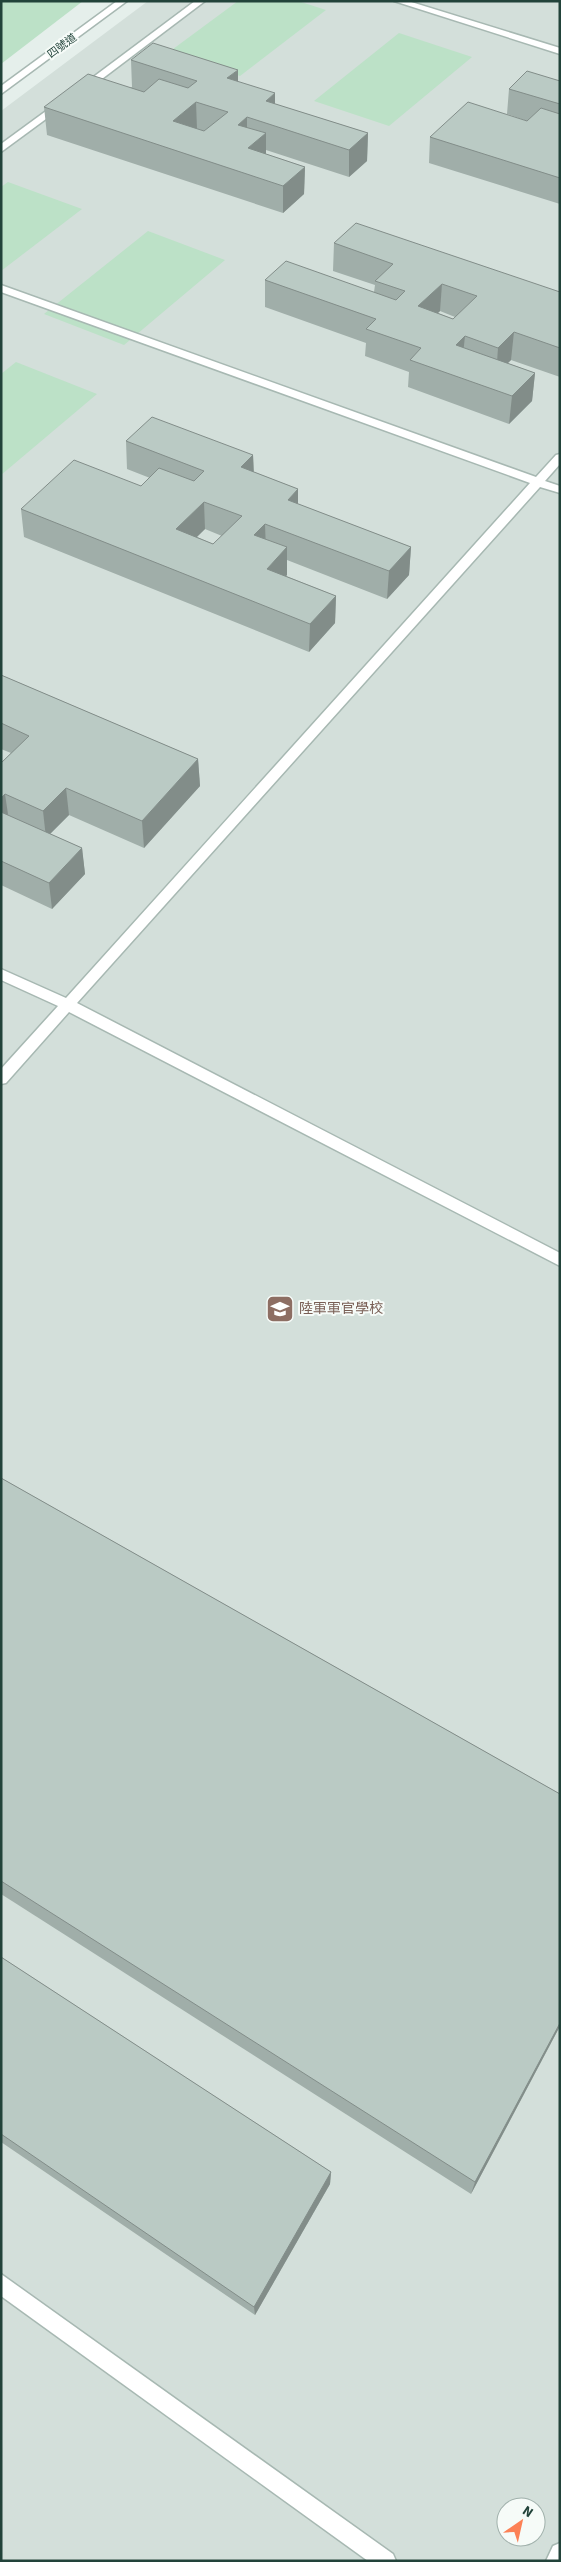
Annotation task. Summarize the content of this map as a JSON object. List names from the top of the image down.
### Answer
{
  "streets": {
    "street": ["四號道"]
  },
  "places": {
    "school or university": ["陸軍軍官學校"]
  },
  "north": "top right"
}
